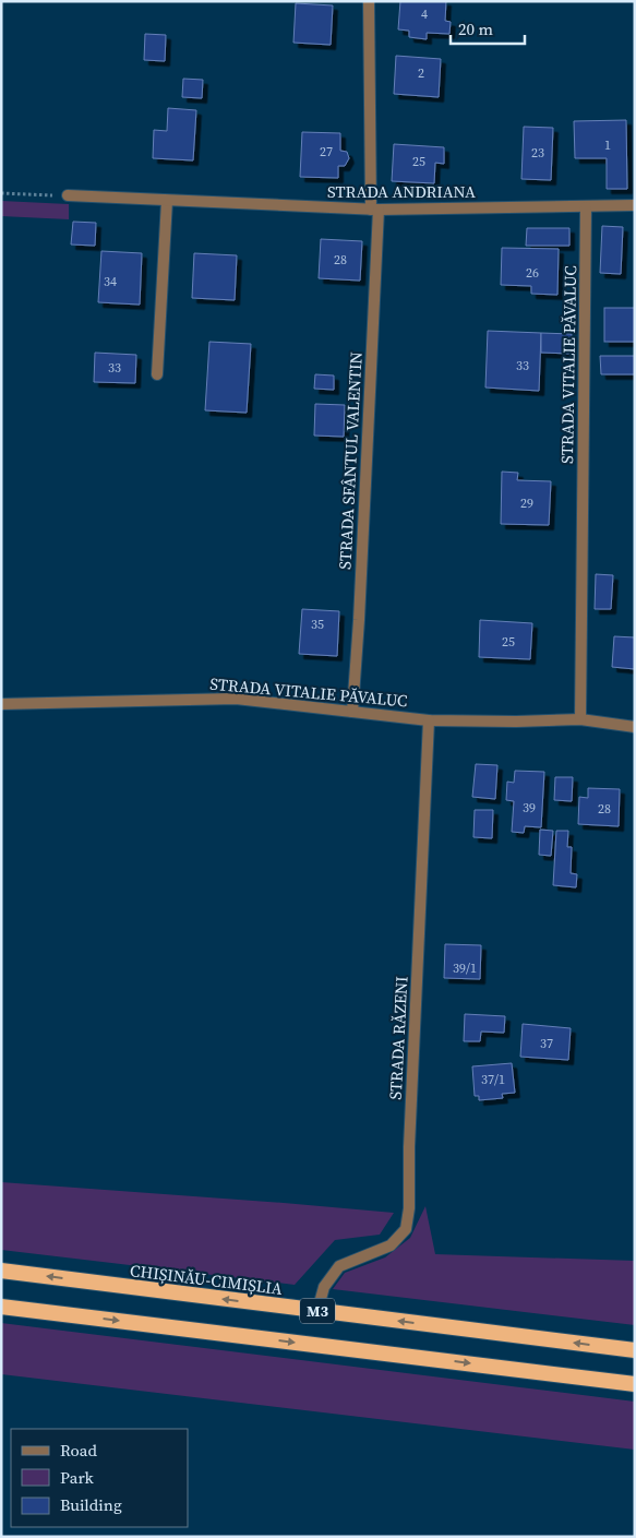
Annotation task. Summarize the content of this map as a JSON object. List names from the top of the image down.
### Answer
{
  "streets": {
    "highway": ["CHIȘINĂU-CIMIȘLIA", "M3"],
    "street": [
      "STRADA ANDRIANA",
      "STRADA VITALIE PĂVALUC",
      "STRADA SFÂNTUL VALENTIN",
      "STRADA RĂZENI"
    ]
  },
  "crossings": [
    ["STRADA ANDRIANA", "STRADA VITALIE PĂVALUC"],
    ["STRADA ANDRIANA", "STRADA SFÂNTUL VALENTIN"],
    ["STRADA VITALIE PĂVALUC", "STRADA SFÂNTUL VALENTIN"],
    ["STRADA VITALIE PĂVALUC", "STRADA RĂZENI"],
    ["STRADA RĂZENI", "CHIȘINĂU-CIMIȘLIA"]
  ],
  "house_numbers": [
    "4",
    "2",
    "1",
    "27",
    "23",
    "25",
    "28",
    "26",
    "34",
    "33",
    "33",
    "29",
    "35",
    "25",
    "39",
    "28",
    "39/1",
    "37",
    "37/1"
  ],
  "legend": ["Road", "Park", "Building"],
  "scale_bar": "20 m"
}
